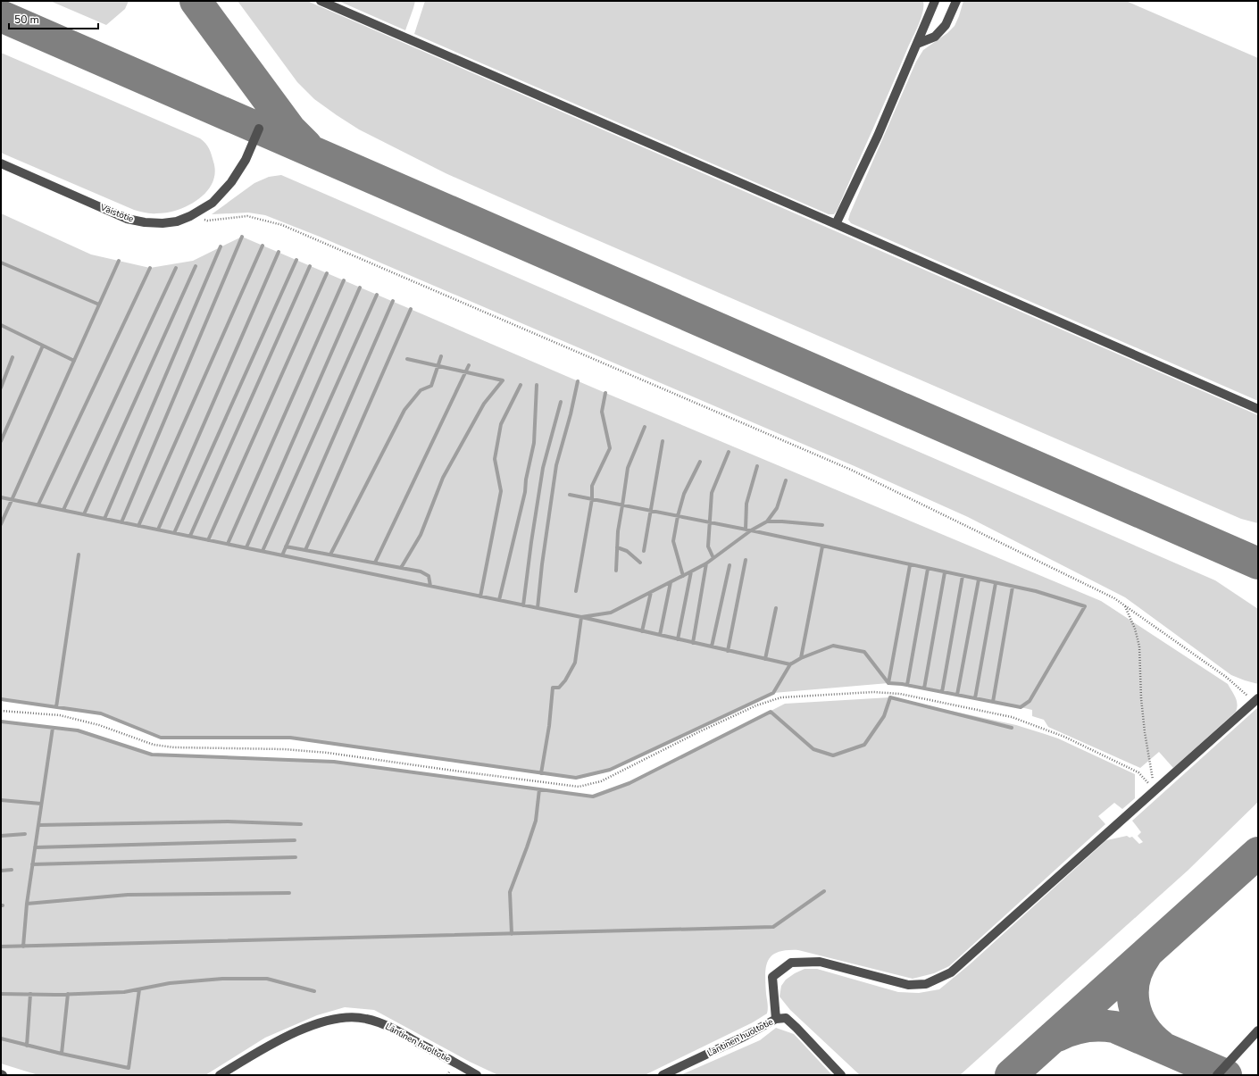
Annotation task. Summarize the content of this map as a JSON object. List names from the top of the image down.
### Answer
{
  "streets": {
    "lane": ["Väistötie", "Läntinen huoltotie"]
  },
  "scale_bar": "50 m"
}
